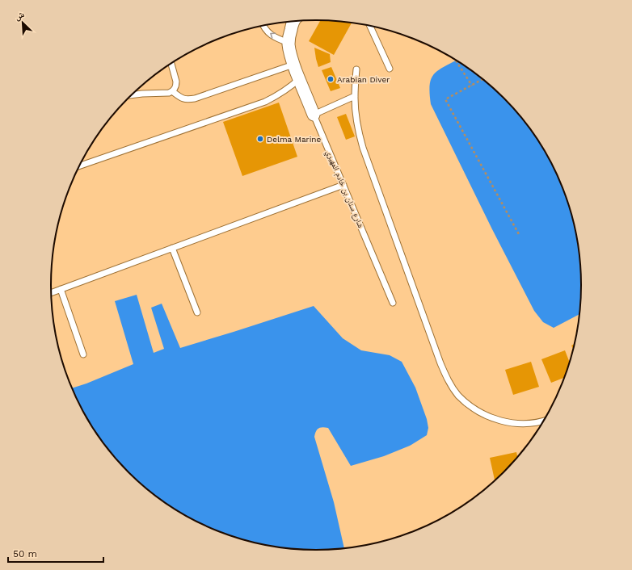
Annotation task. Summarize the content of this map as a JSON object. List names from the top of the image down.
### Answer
{
  "streets": {
    "street": ["شارع سنان بن خادم المهيري"]
  },
  "places": ["Arabian Diver", "Delma Marine"],
  "scale_bar": "50 m",
  "north": "top left"
}
